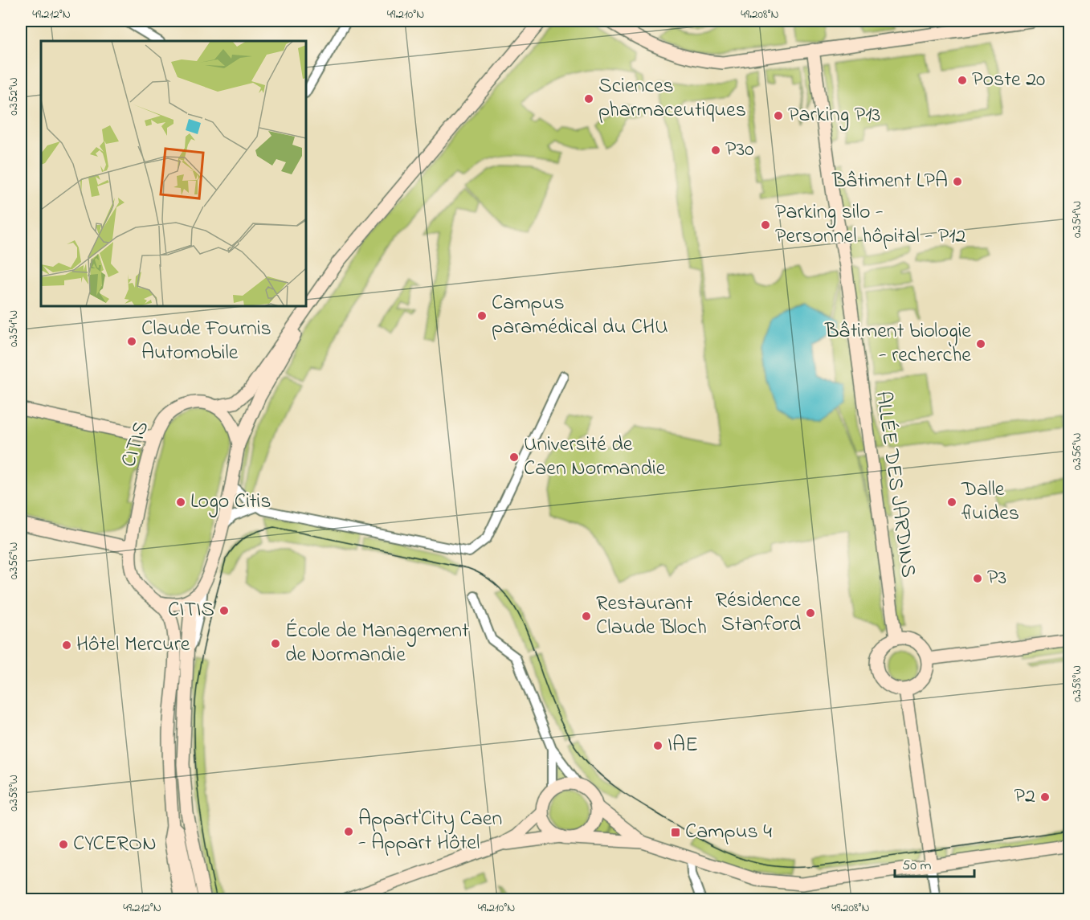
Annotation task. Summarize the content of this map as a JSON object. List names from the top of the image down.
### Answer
{
  "streets": {
    "street": ["CITIS", "ALLÉE DES JARDINS"]
  },
  "places": {
    "other": [
      "Poste 20",
      "Sciences pharmaceutiques",
      "Parking P13",
      "P30",
      "Bâtiment LPA",
      "Parking silo - Personnel hôpital - P12",
      "Campus paramédical du CHU",
      "Claude Fournis Automobile",
      "Bâtiment biologie - recherche",
      "Université de Caen Normandie",
      "Logo Citis",
      "Dalle fluides",
      "P3",
      "CITIS",
      "Résidence Stanford",
      "Restaurant Claude Bloch",
      "École de Management de Normandie",
      "Hôtel Mercure",
      "IAE",
      "P2",
      "Appart'City Caen - Appart Hôtel",
      "CYCERON"
    ],
    "transit": ["Campus 4"]
  },
  "scale_bar": "50 m",
  "coordinates": [
    "49.212°N",
    "49.210°N",
    "49.208°N",
    "0.352°W",
    "0.354°W",
    "0.356°W",
    "0.358°W"
  ]
}
